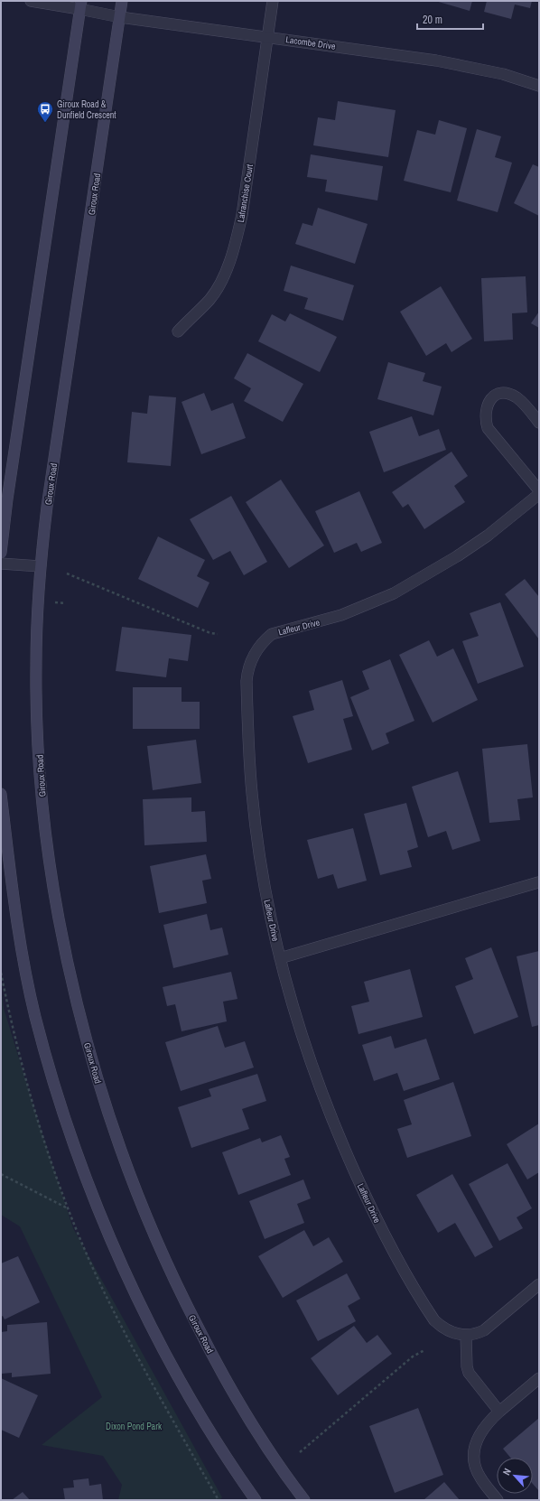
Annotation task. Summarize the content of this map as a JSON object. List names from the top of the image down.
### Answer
{
  "streets": {
    "main road": ["Giroux Road"],
    "street": ["Lacombe Drive", "Lafranchise Court", "Lafleur Drive"]
  },
  "crossings": [
    ["Lacombe Drive", "Lafranchise Court"],
    ["Lacombe Drive", "Giroux Road"]
  ],
  "parks": ["Dixon Pond Park"],
  "places": {
    "bus stop": ["Giroux Road & Dunfield Crescent"]
  },
  "scale_bar": "20 m",
  "north": "top left"
}
